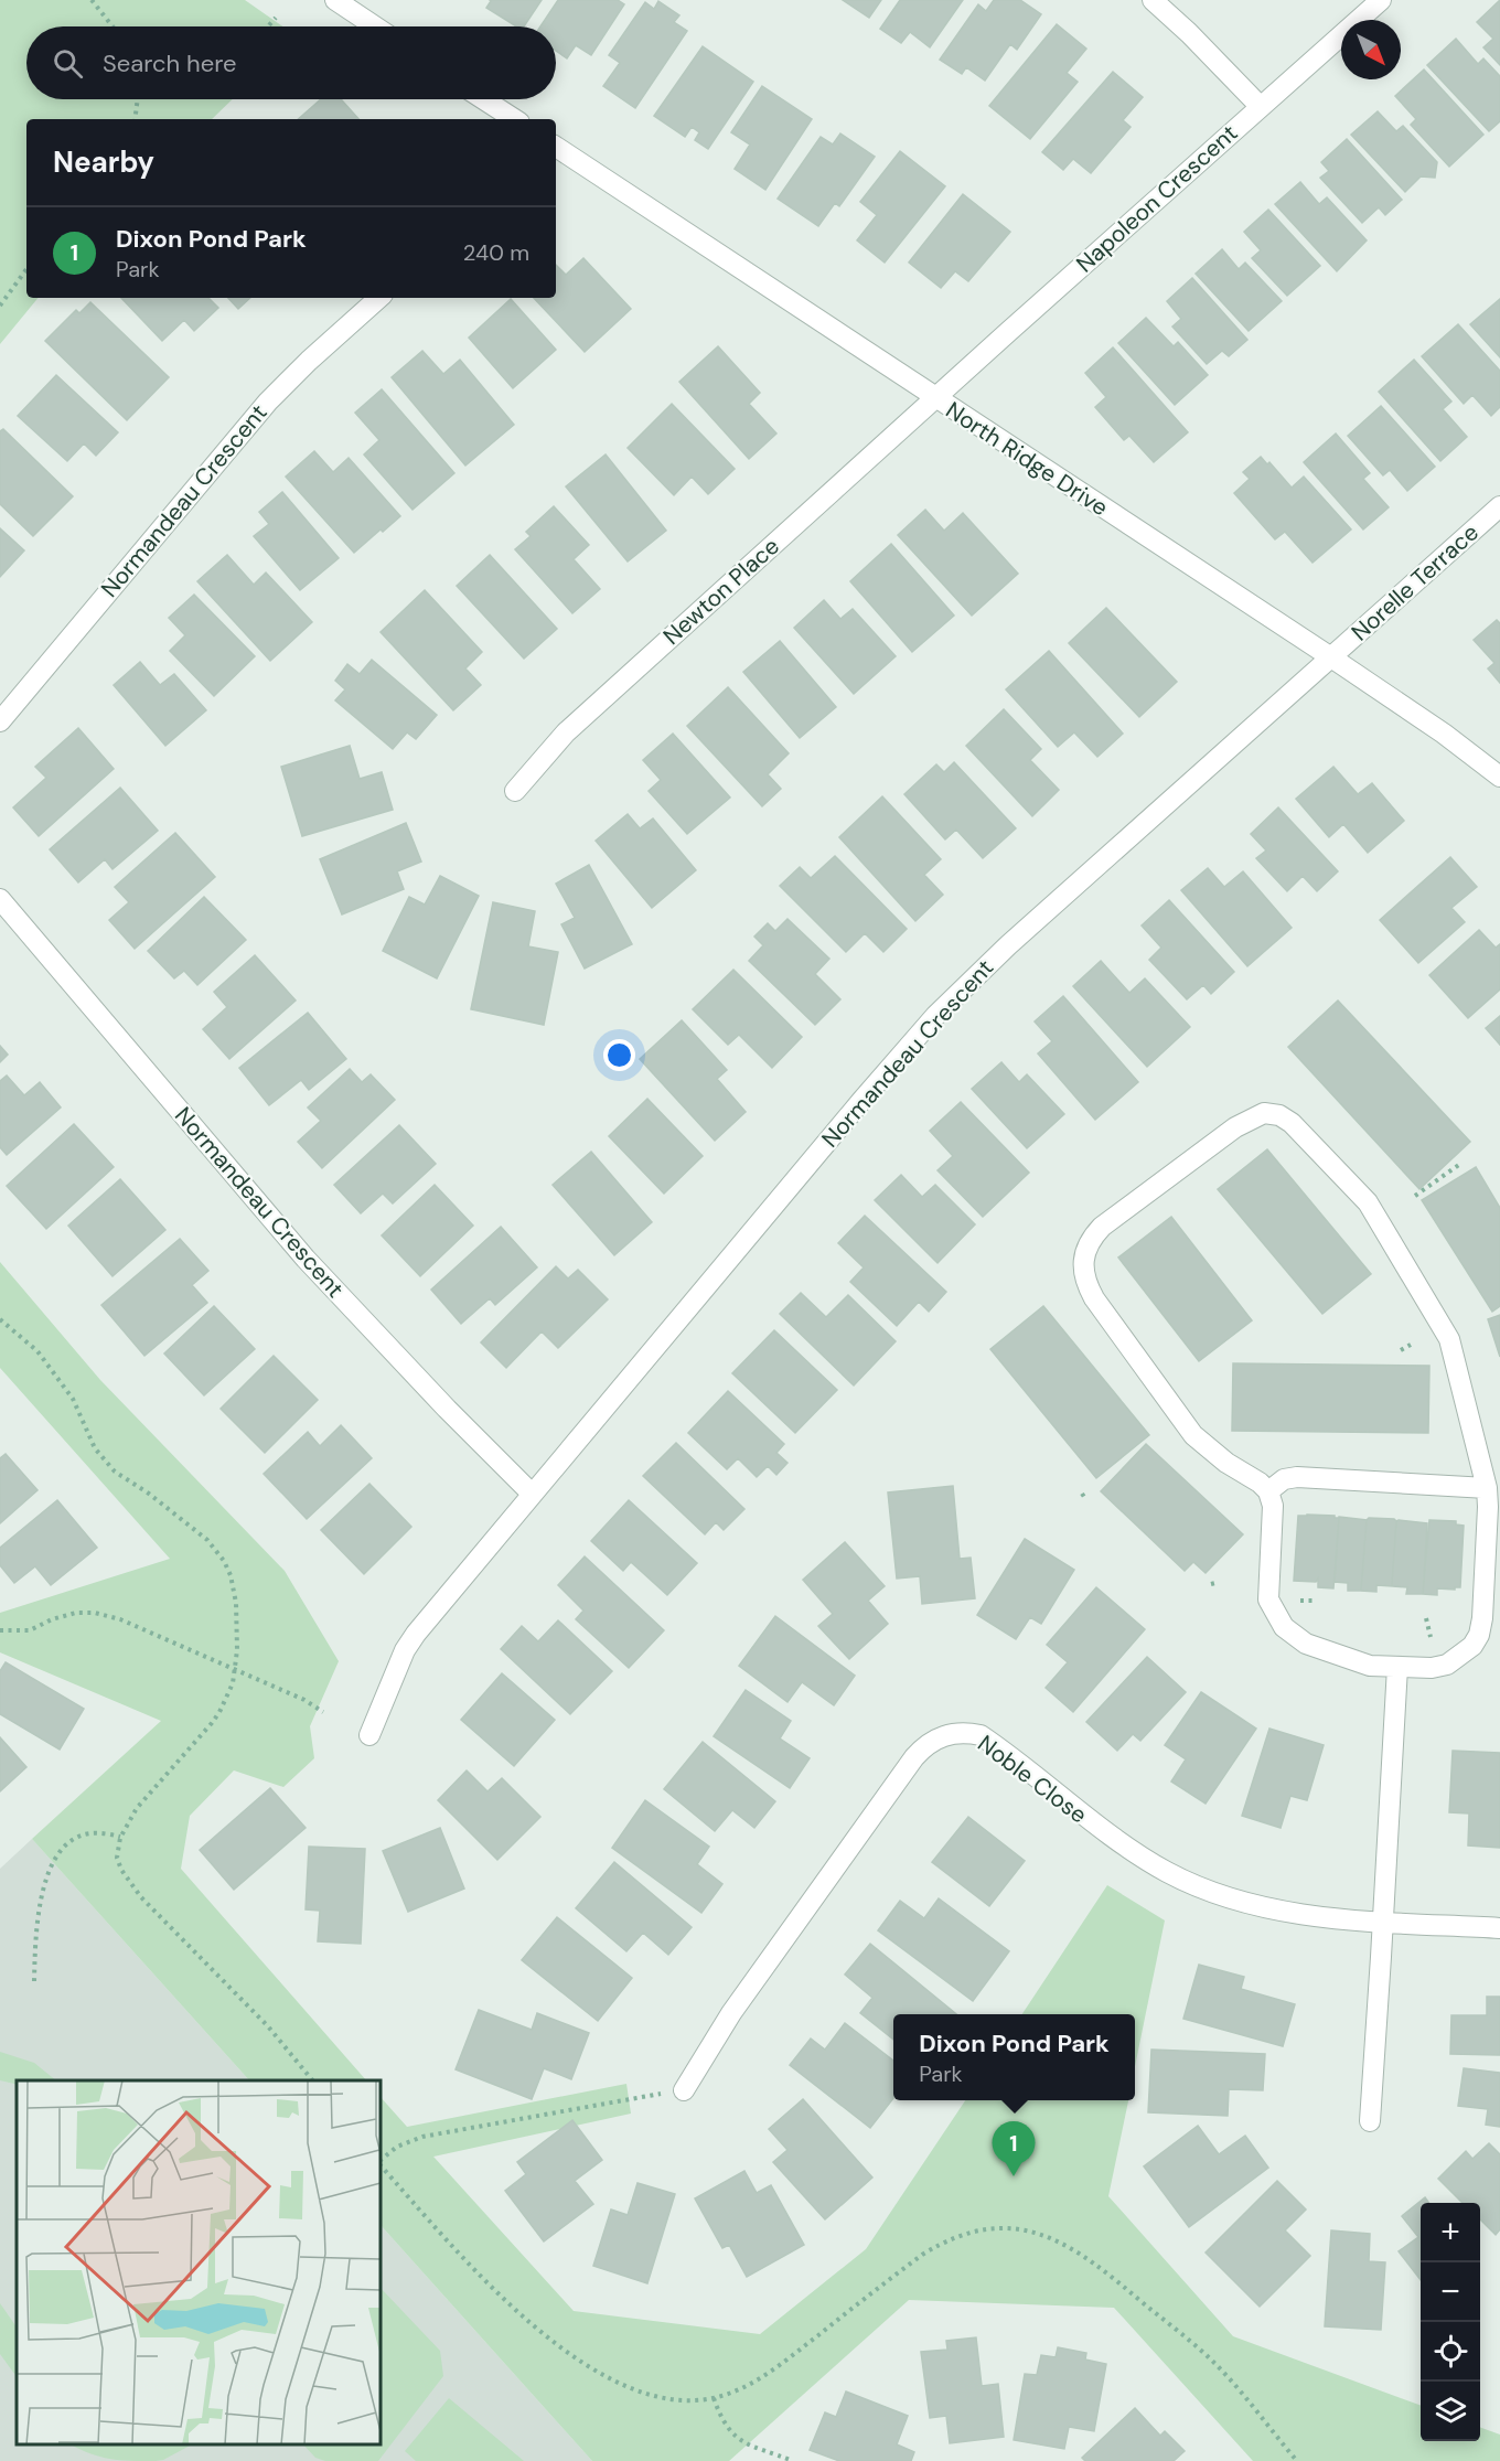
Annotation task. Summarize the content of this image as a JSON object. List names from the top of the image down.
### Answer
{
  "streets": {
    "street": [
      "Napoleon Crescent",
      "North Ridge Drive",
      "Normandeau Crescent",
      "Norelle Terrace",
      "Newton Place",
      "Noble Close"
    ]
  },
  "crossings": [
    ["Napoleon Crescent", "North Ridge Drive"],
    ["Napoleon Crescent", "Newton Place"],
    ["North Ridge Drive", "Normandeau Crescent"],
    ["North Ridge Drive", "Norelle Terrace"],
    ["North Ridge Drive", "Newton Place"],
    ["Normandeau Crescent", "Norelle Terrace"]
  ],
  "north": "bottom right",
  "page": {
    "search": "Search here",
    "heading": "Nearby",
    "list": [
      {
        "mark": "1",
        "name": "Dixon Pond Park",
        "note": "Park",
        "value": "240 m"
      }
    ],
    "popup": ["Dixon Pond Park", "Park"],
    "pins": "1",
    "map_buttons": ["+", "−"]
  }
}
